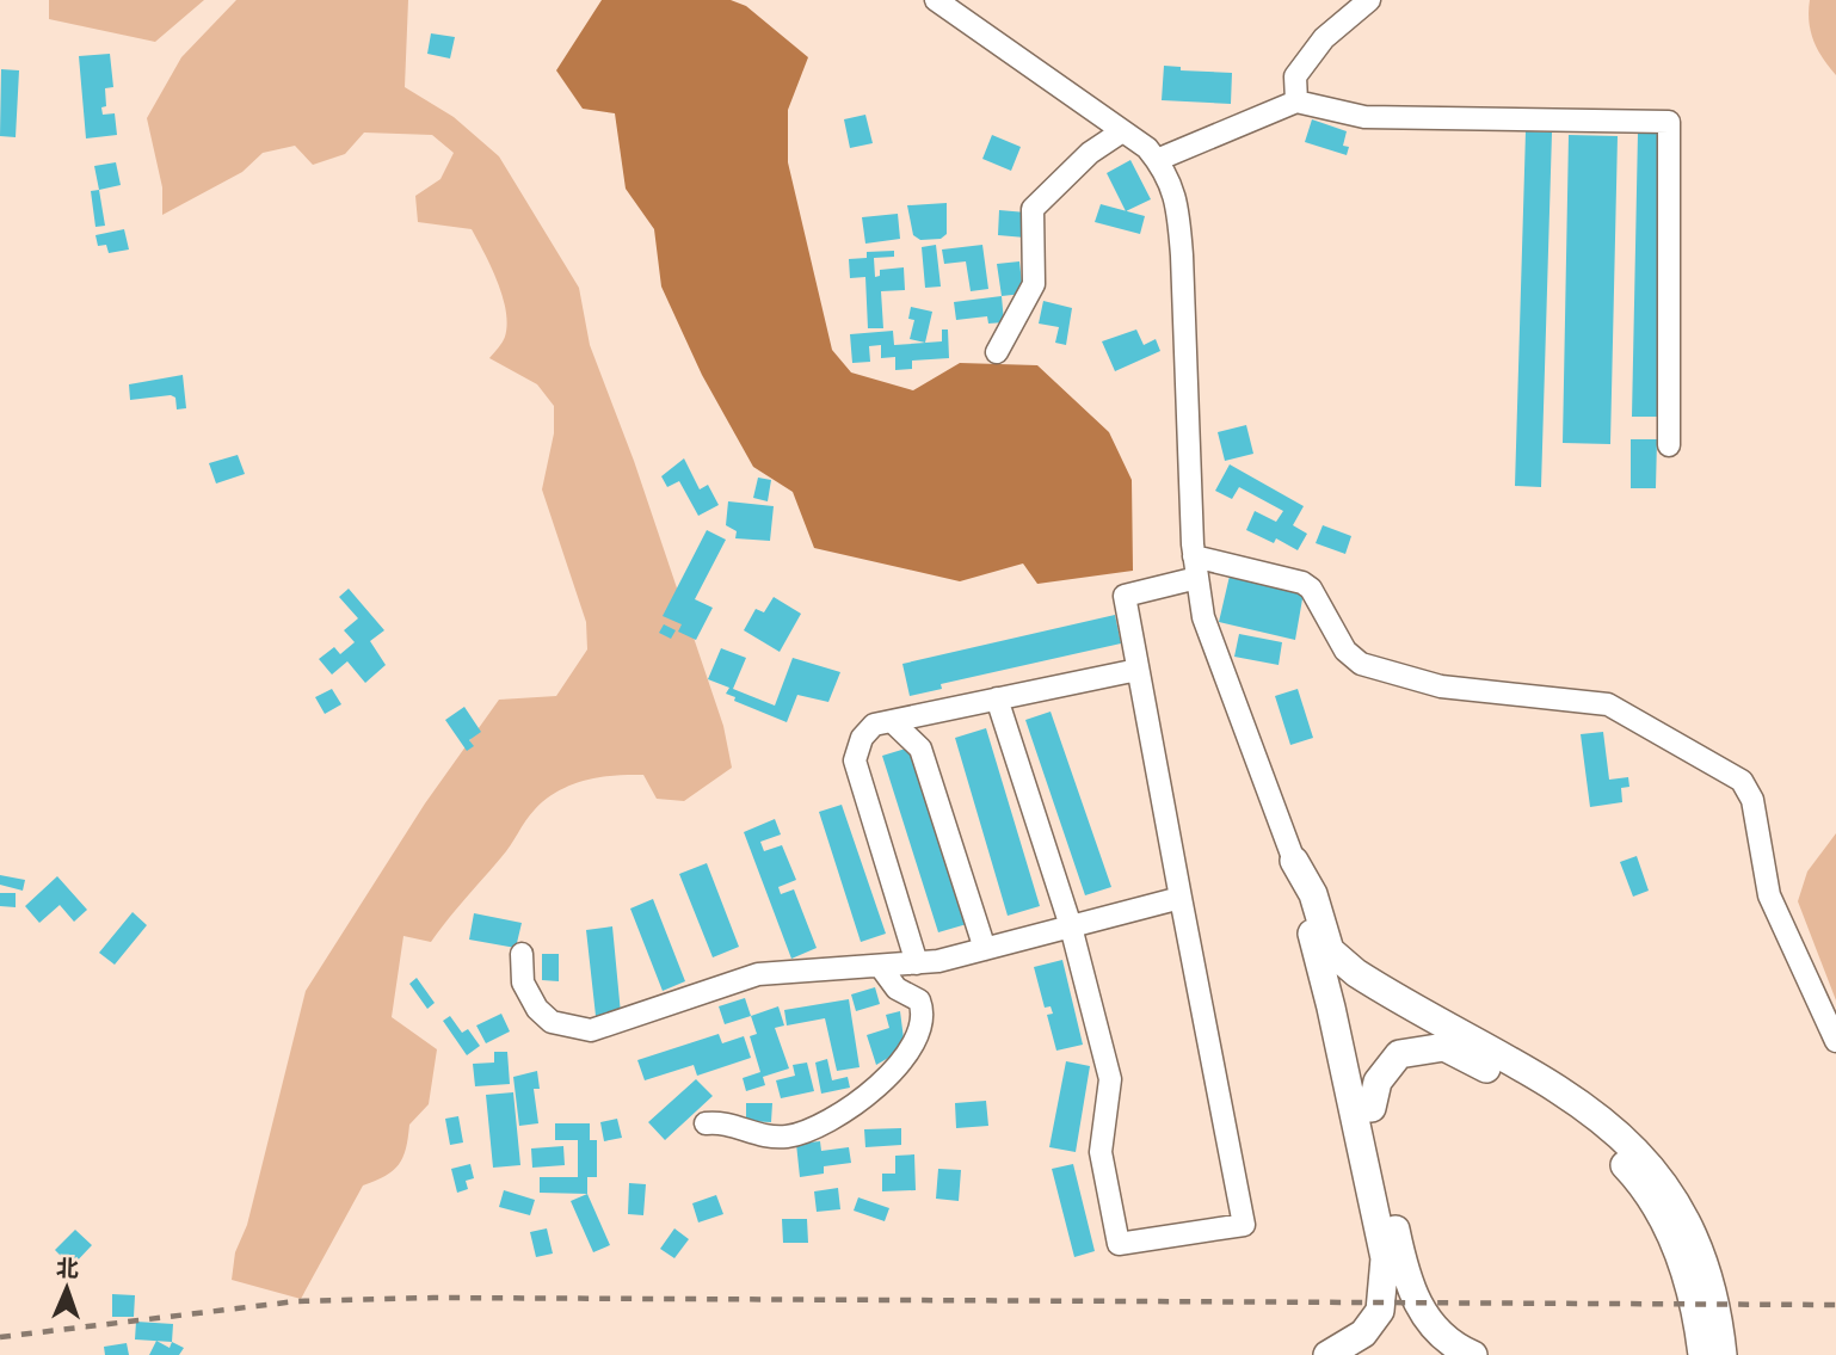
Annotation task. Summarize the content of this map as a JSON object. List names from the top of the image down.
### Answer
{
  "north": "top"
}
